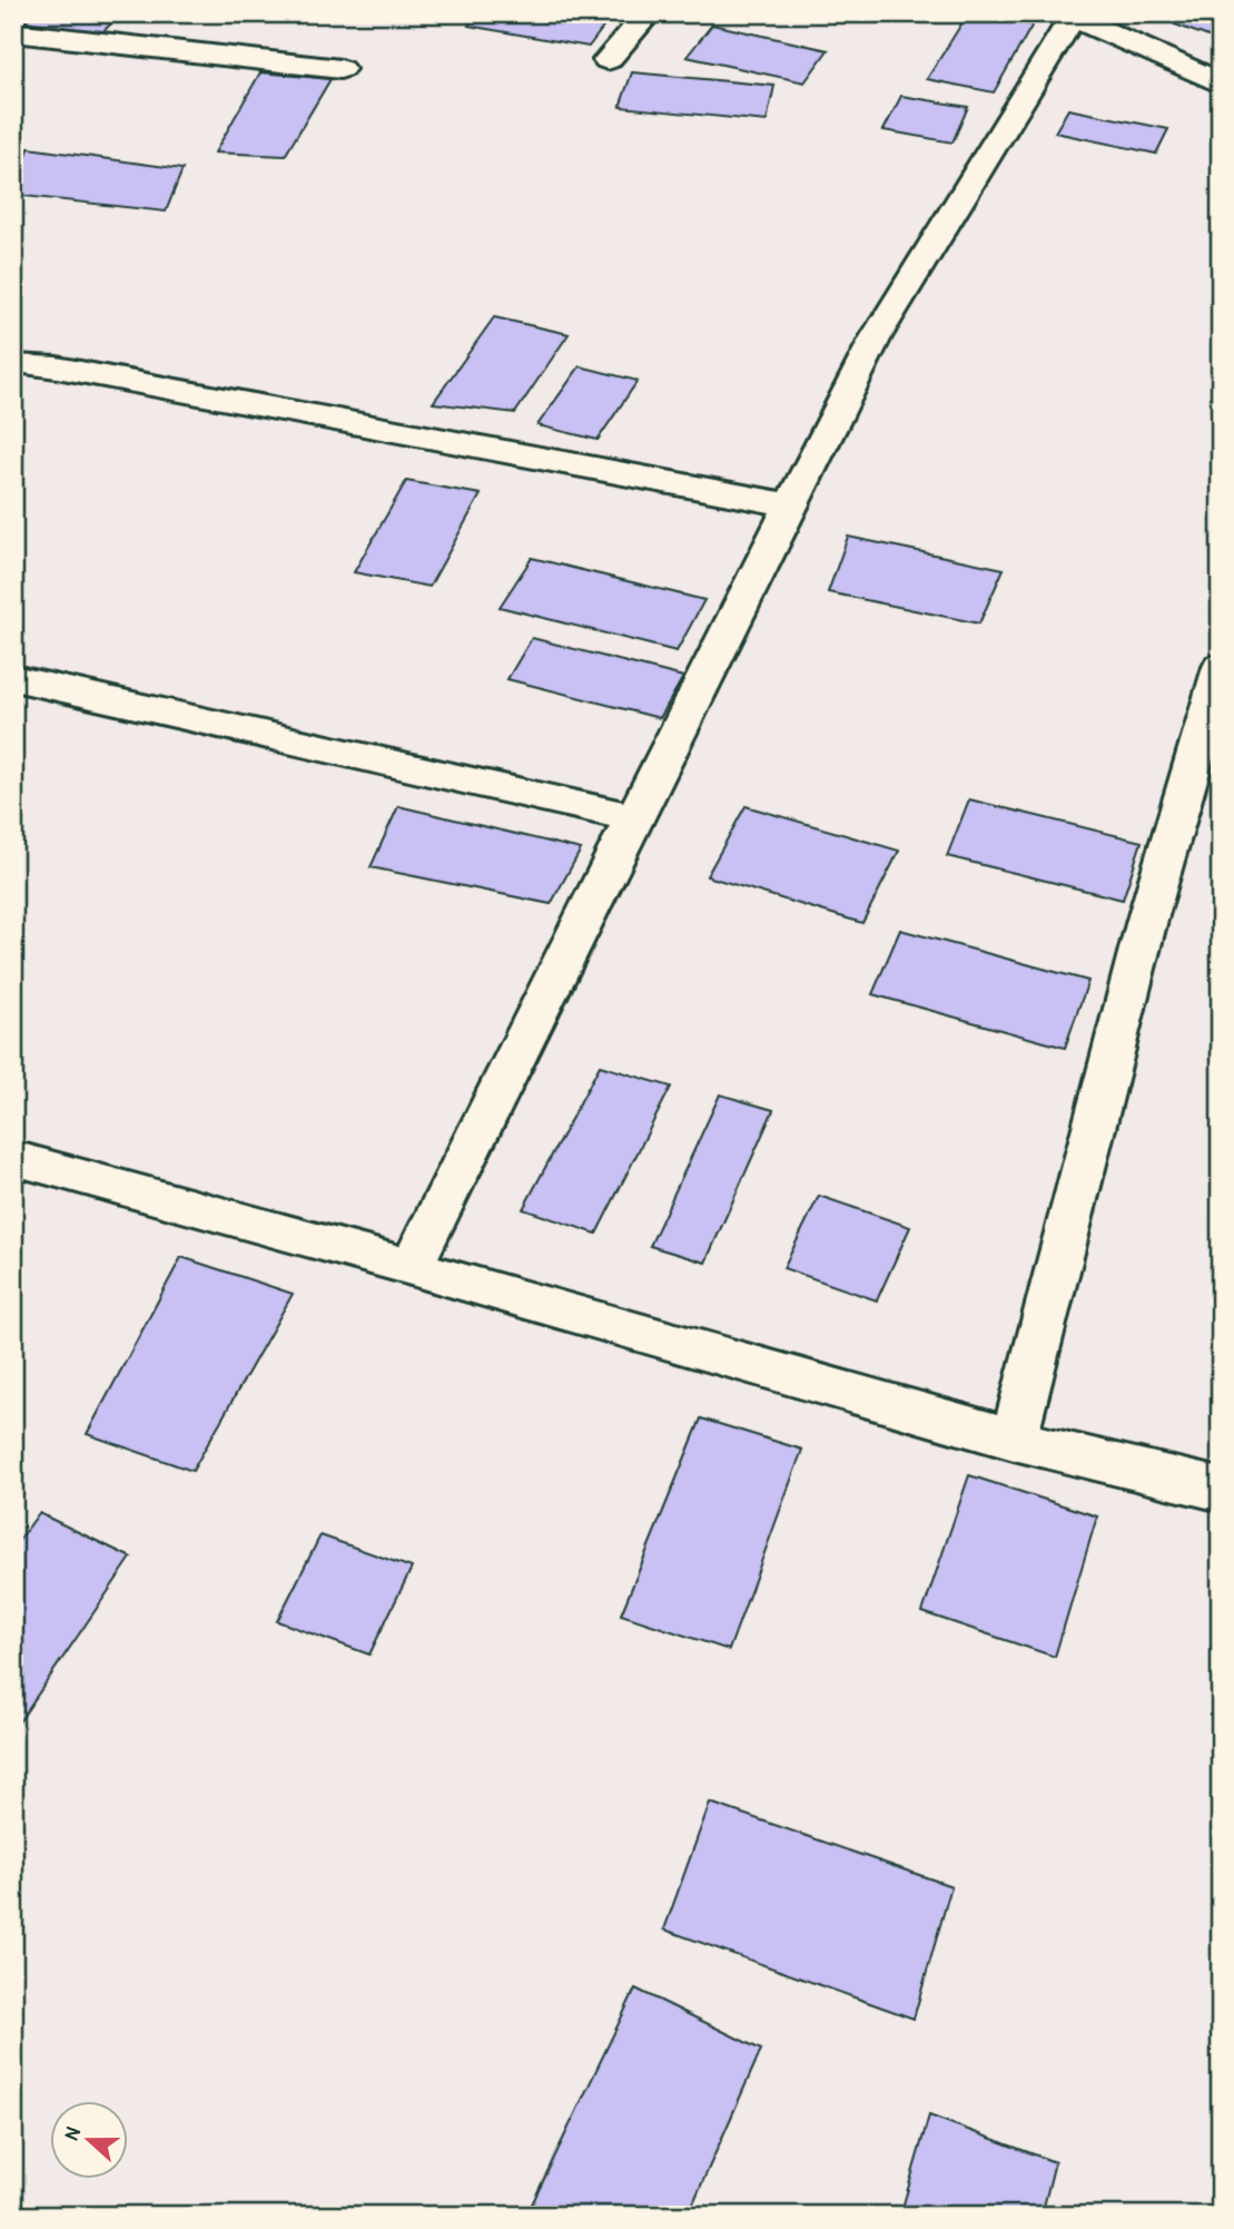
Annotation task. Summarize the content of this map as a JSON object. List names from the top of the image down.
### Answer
{
  "north": "left"
}
